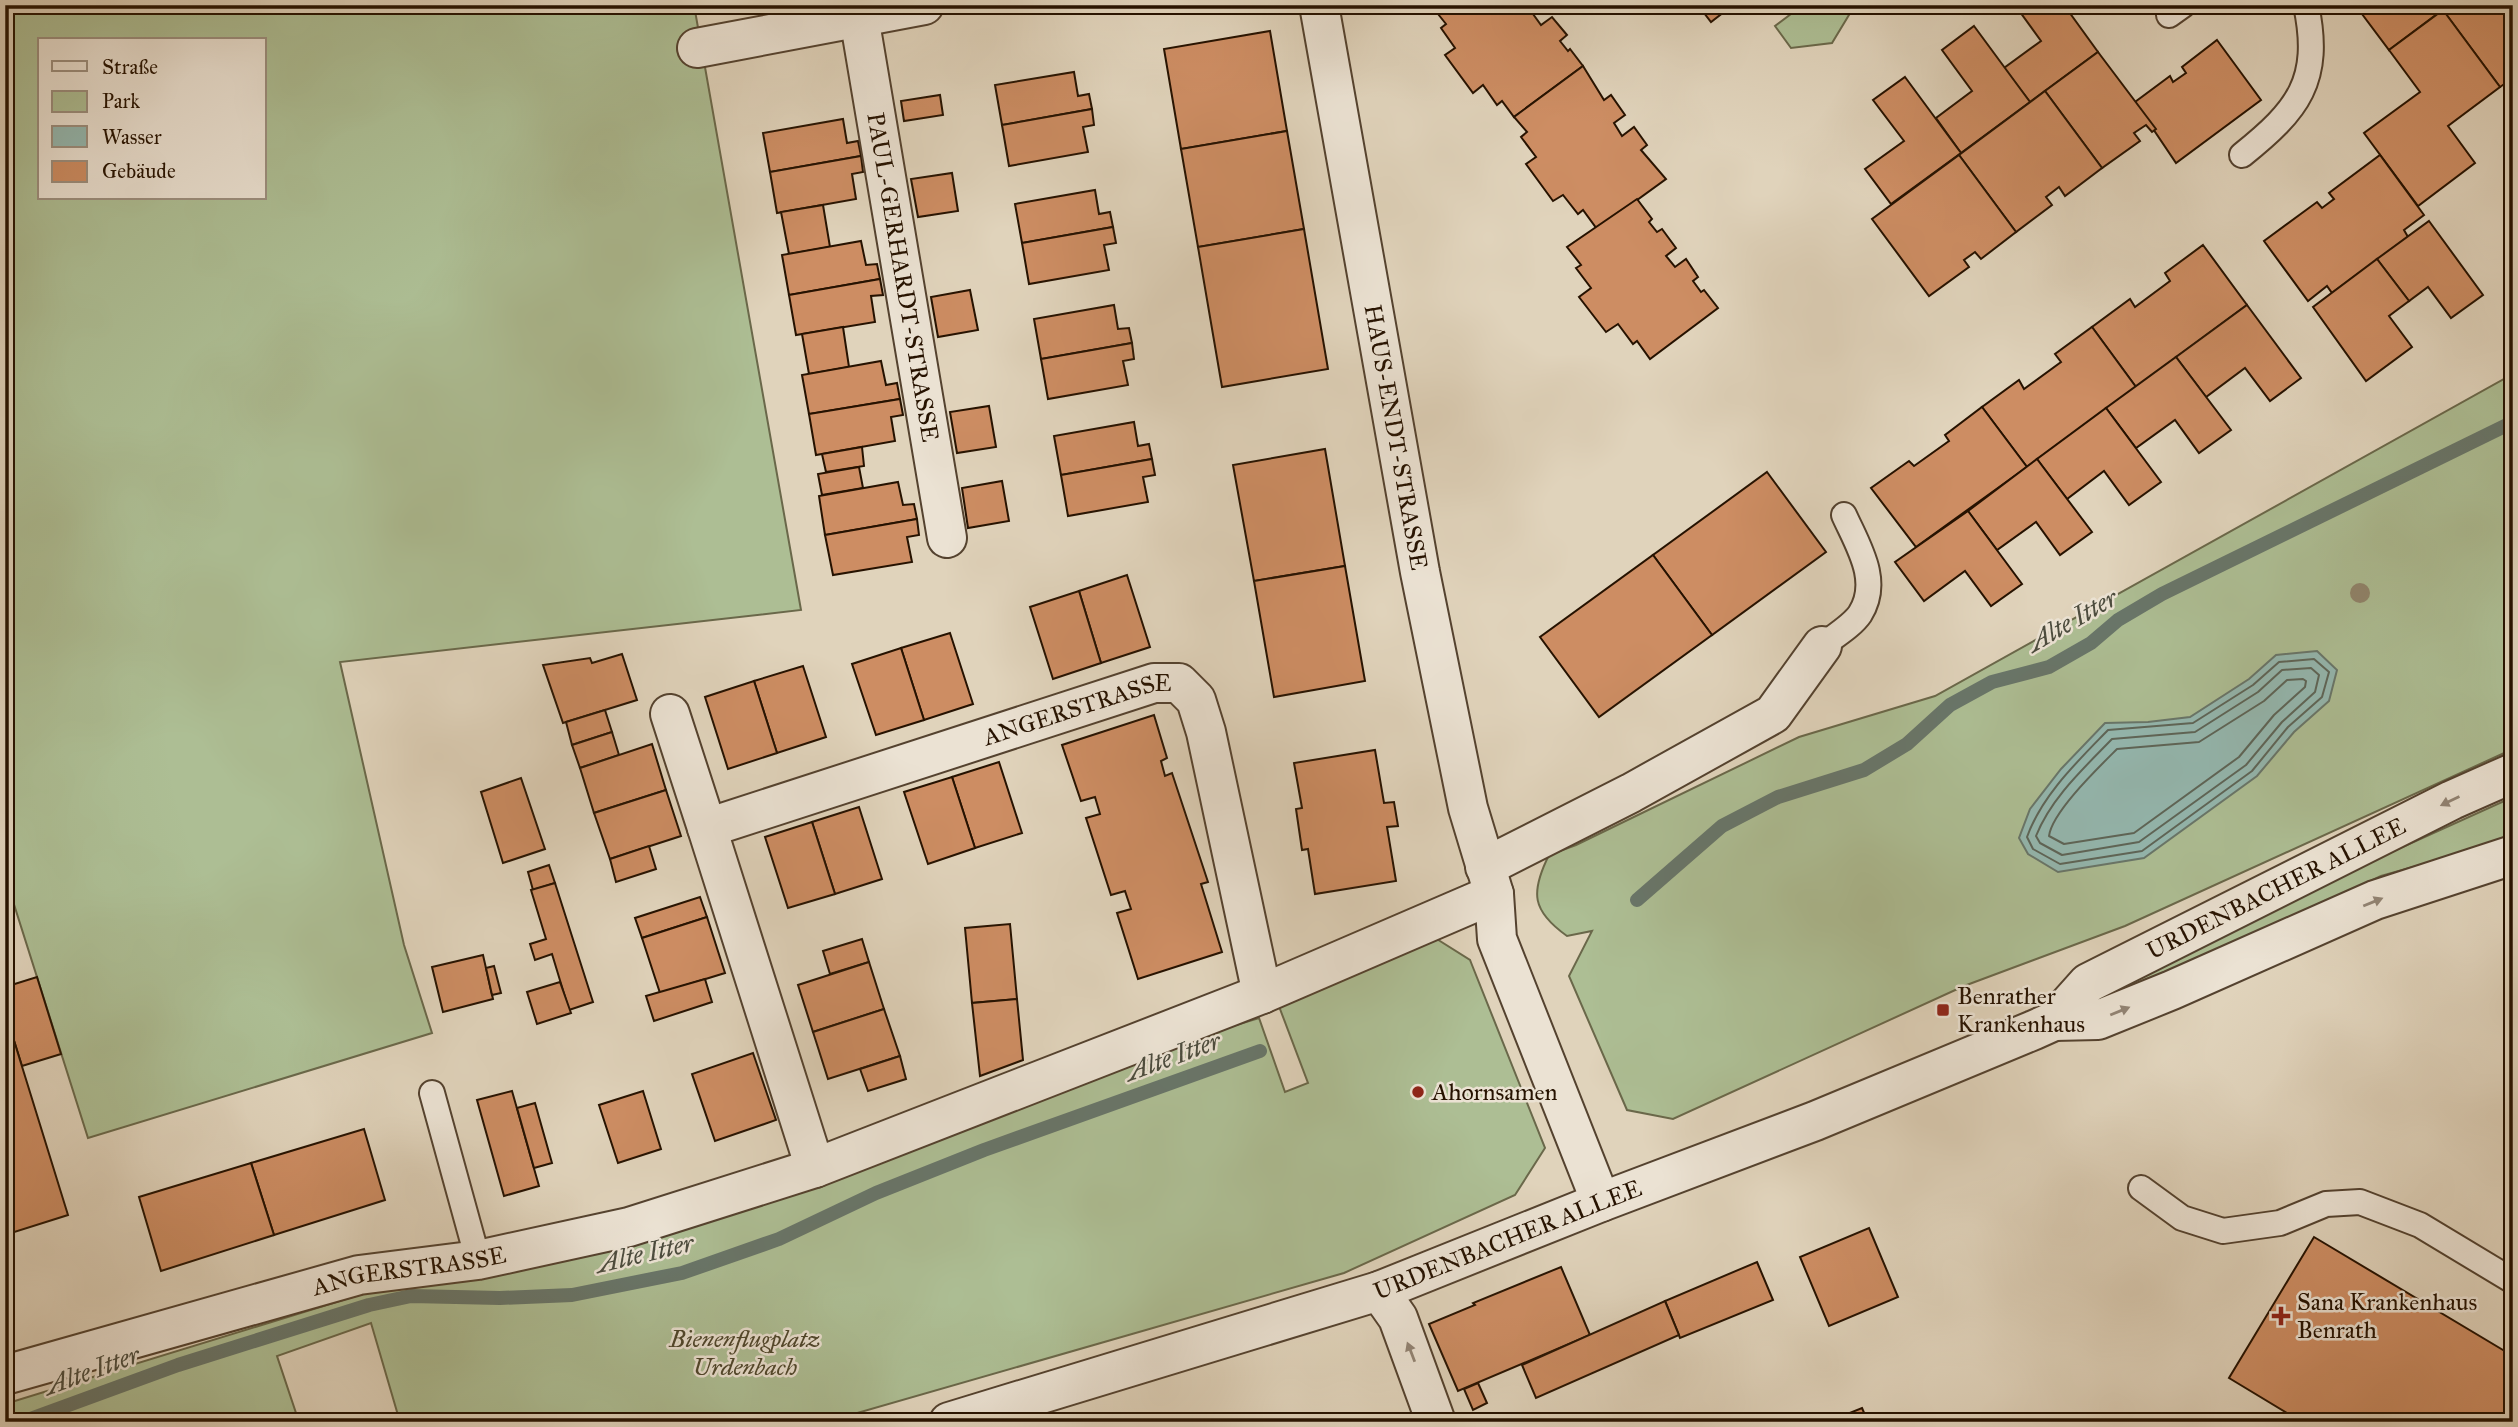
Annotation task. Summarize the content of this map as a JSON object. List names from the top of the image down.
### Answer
{
  "streets": {
    "street": [
      "PAUL-GERHARDT-STRASSE",
      "HAUS-ENDT-STRASSE",
      "ANGERSTRASSE",
      "URDENBACHER ALLEE"
    ]
  },
  "crossings": [
    ["HAUS-ENDT-STRASSE", "ANGERSTRASSE"],
    ["HAUS-ENDT-STRASSE", "URDENBACHER ALLEE"]
  ],
  "water": ["Alte Itter"],
  "parks": ["Bienenflugplatz Urdenbach"],
  "places": {
    "transit": ["Benrather Krankenhaus"],
    "other": ["Ahornsamen"],
    "health": ["Sana Krankenhaus Benrath"]
  },
  "legend": [
    "Straße",
    "Park",
    "Wasser",
    "Gebäude"
  ]
}
